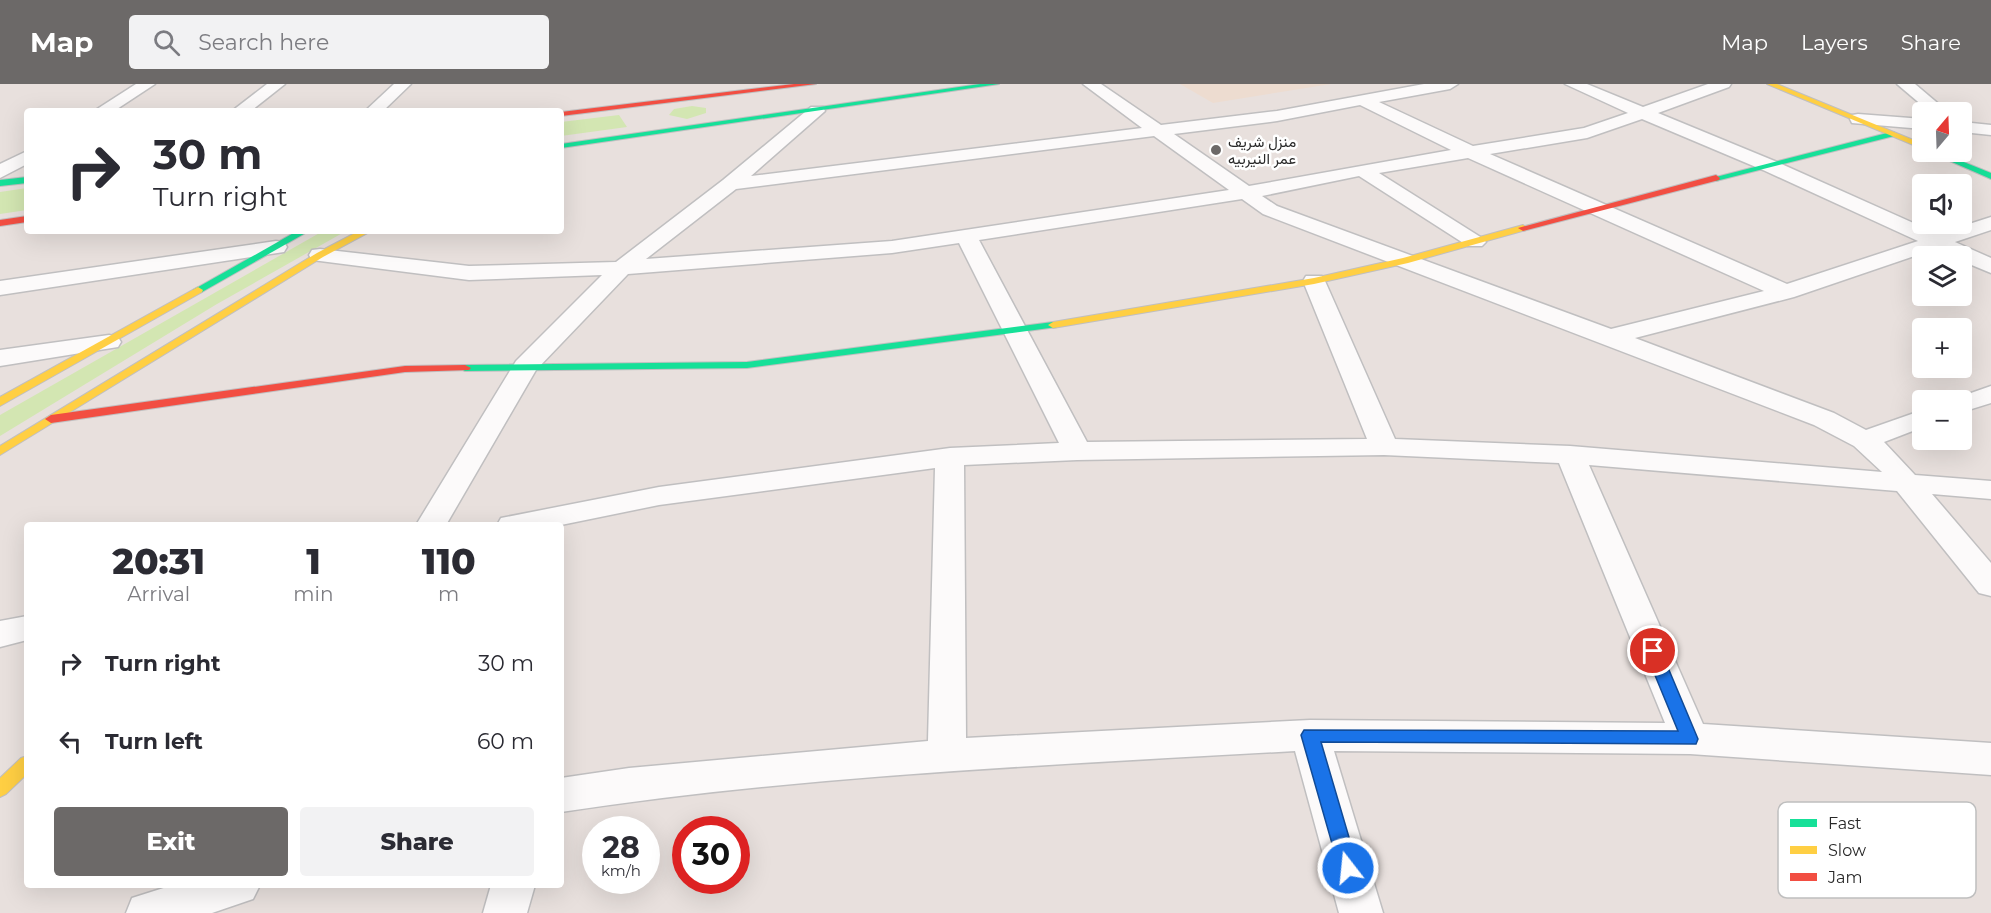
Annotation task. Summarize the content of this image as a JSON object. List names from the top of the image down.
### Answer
{
  "places": ["منزل شريف عمر النيربيه"],
  "legend": ["Fast", "Slow", "Jam"],
  "north": "top",
  "page": {
    "header": "Map",
    "search": "Search here",
    "nav": ["Map", "Layers", "Share"],
    "map_buttons": ["+", "−"],
    "turn": ["30 m", "Turn right"],
    "eta": [
      "20:31",
      "Arrival",
      "1",
      "min",
      "110",
      "m"
    ],
    "list": [
      {
        "name": "Turn right",
        "value": "30 m"
      },
      {
        "name": "Turn left",
        "value": "60 m"
      }
    ],
    "buttons": ["Exit", "Share"],
    "speed": "28 km/h",
    "limit": "30"
  }
}
